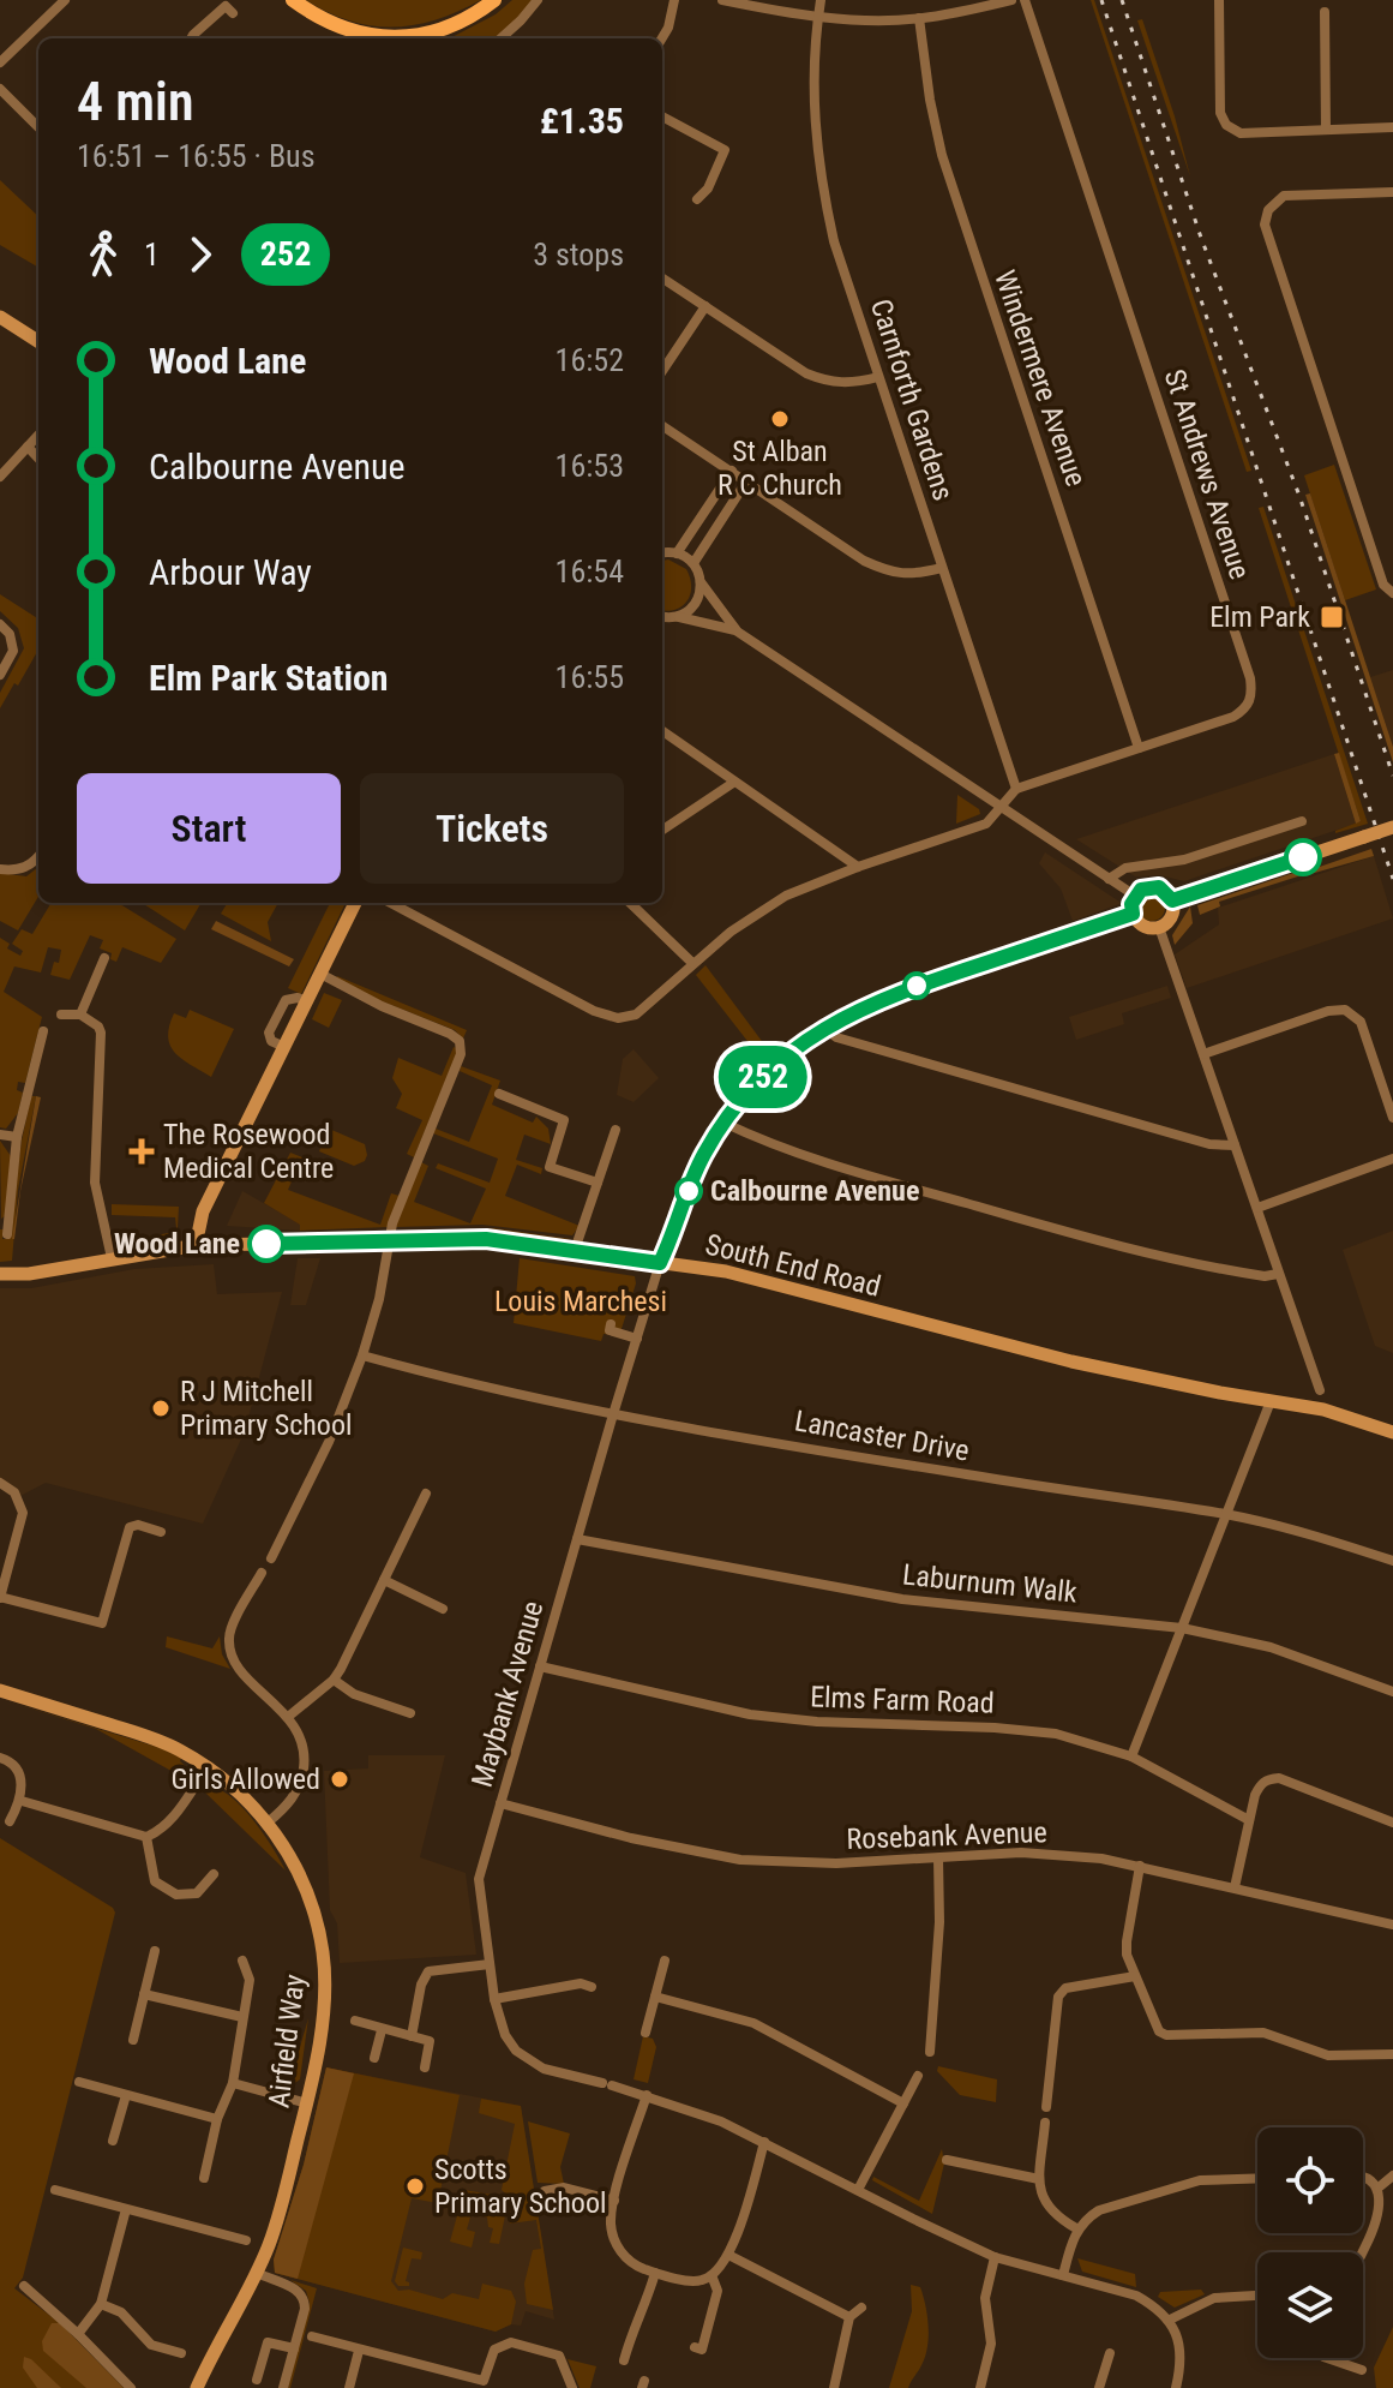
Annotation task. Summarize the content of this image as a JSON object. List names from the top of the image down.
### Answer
{
  "streets": {
    "street": [
      "Windermere Avenue",
      "Carnforth Gardens",
      "St Andrews Avenue",
      "South End Road",
      "Lancaster Drive",
      "Laburnum Walk",
      "Maybank Avenue",
      "Elms Farm Road",
      "Rosebank Avenue",
      "Airfield Way"
    ]
  },
  "crossings": [
    ["Windermere Avenue", "St Andrews Avenue"],
    ["Carnforth Gardens", "St Andrews Avenue"],
    ["South End Road", "Maybank Avenue"],
    ["Lancaster Drive", "Maybank Avenue"],
    ["Laburnum Walk", "Maybank Avenue"],
    ["Maybank Avenue", "Elms Farm Road"],
    ["Maybank Avenue", "Rosebank Avenue"]
  ],
  "parks": ["Louis Marchesi"],
  "places": {
    "other": [
      "St Alban R C Church",
      "Calbourne Avenue",
      "Wood Lane",
      "R J Mitchell Primary School",
      "Girls Allowed",
      "Scotts Primary School"
    ],
    "transit": ["Elm Park"],
    "health": ["The Rosewood Medical Centre"]
  },
  "lines": ["bus line 252"],
  "page": {
    "on_map": "252",
    "heading": ["4 min", "16:51 – 16:55 · Bus", "£1.35"],
    "legs": ["1", "252", "3 stops"],
    "list": [
      {
        "name": "Wood Lane",
        "value": "16:52"
      },
      {
        "name": "Calbourne Avenue",
        "value": "16:53"
      },
      {
        "name": "Arbour Way",
        "value": "16:54"
      },
      {
        "name": "Elm Park Station",
        "value": "16:55"
      }
    ],
    "buttons": ["Start", "Tickets"]
  }
}
